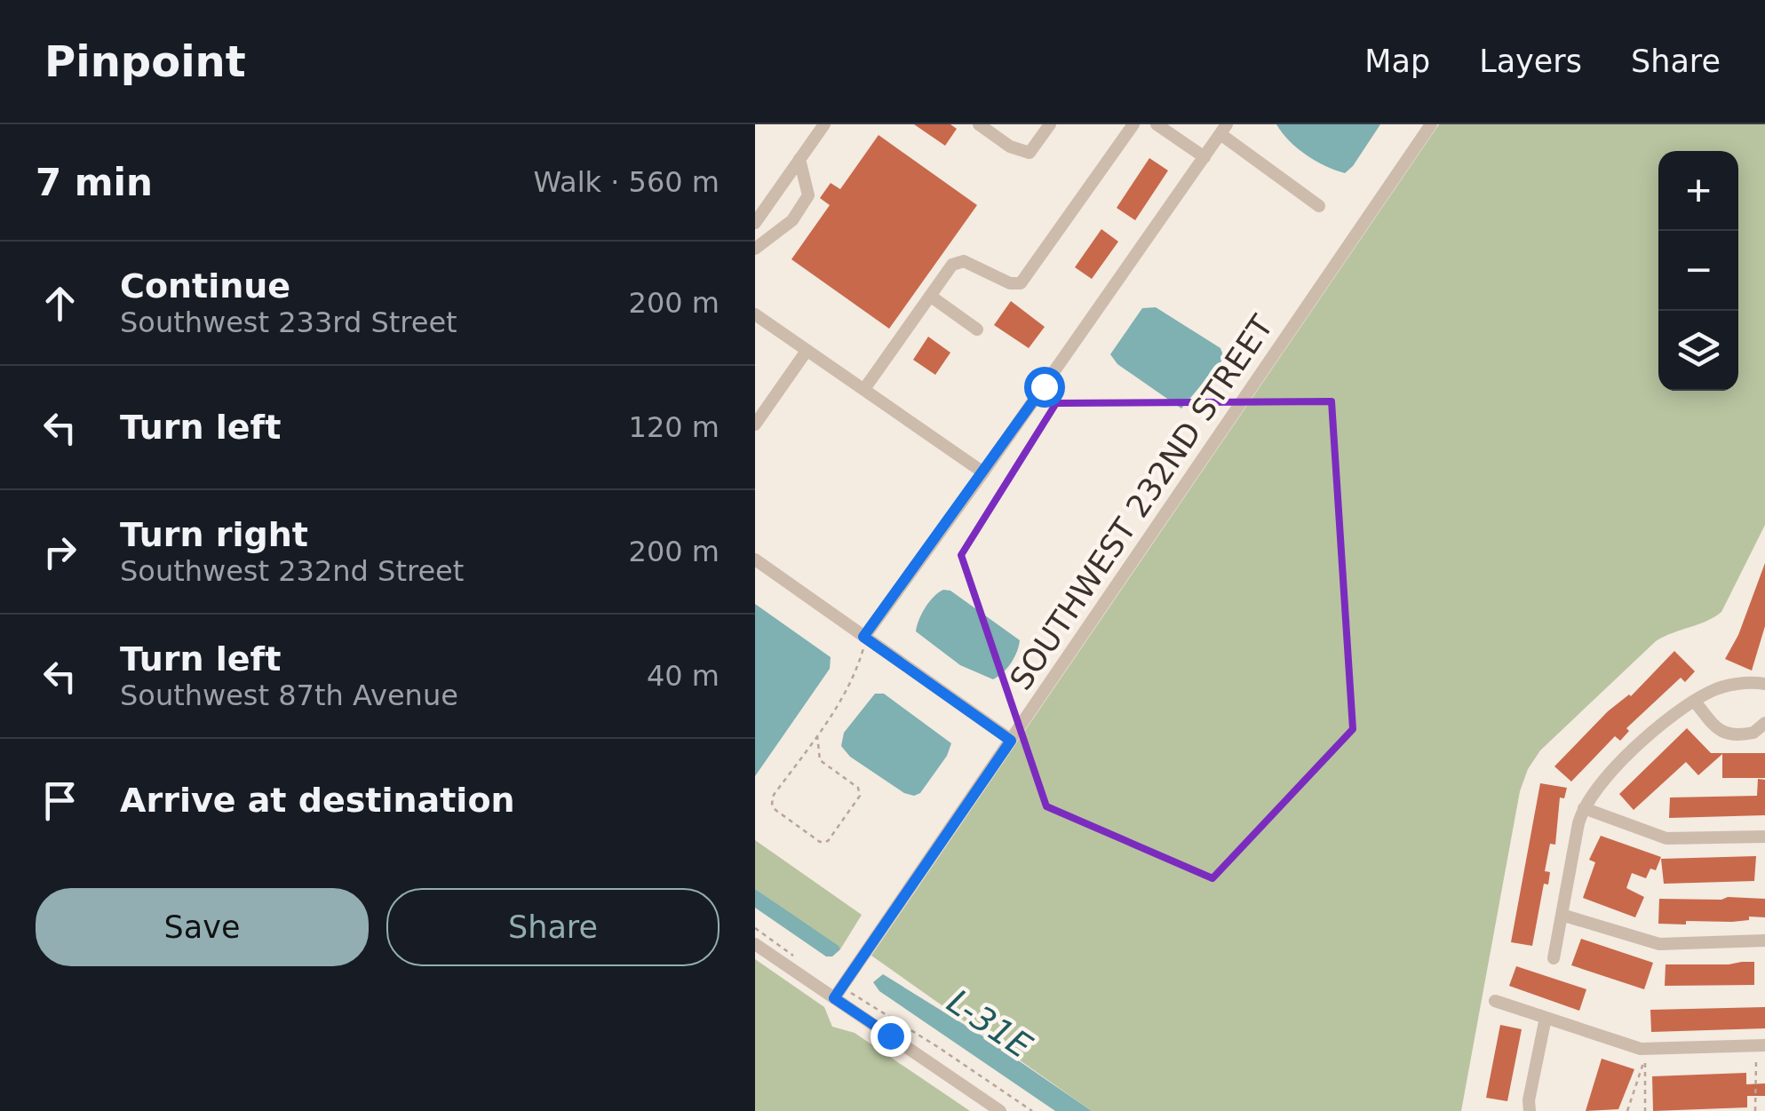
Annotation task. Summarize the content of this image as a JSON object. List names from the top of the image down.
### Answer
{
  "streets": {
    "street": ["SOUTHWEST 232ND STREET"]
  },
  "water": ["L-31E"],
  "page": {
    "header": "Pinpoint",
    "nav": ["Map", "Layers", "Share"],
    "heading": ["7 min", "Walk · 560 m"],
    "map_buttons": ["+", "−"],
    "list": [
      ["Continue", "Southwest 233rd Street", "200 m"],
      ["Turn left", "120 m"],
      ["Turn right", "Southwest 232nd Street", "200 m"],
      ["Turn left", "Southwest 87th Avenue", "40 m"],
      "Arrive at destination"
    ],
    "buttons": ["Save", "Share"]
  }
}
